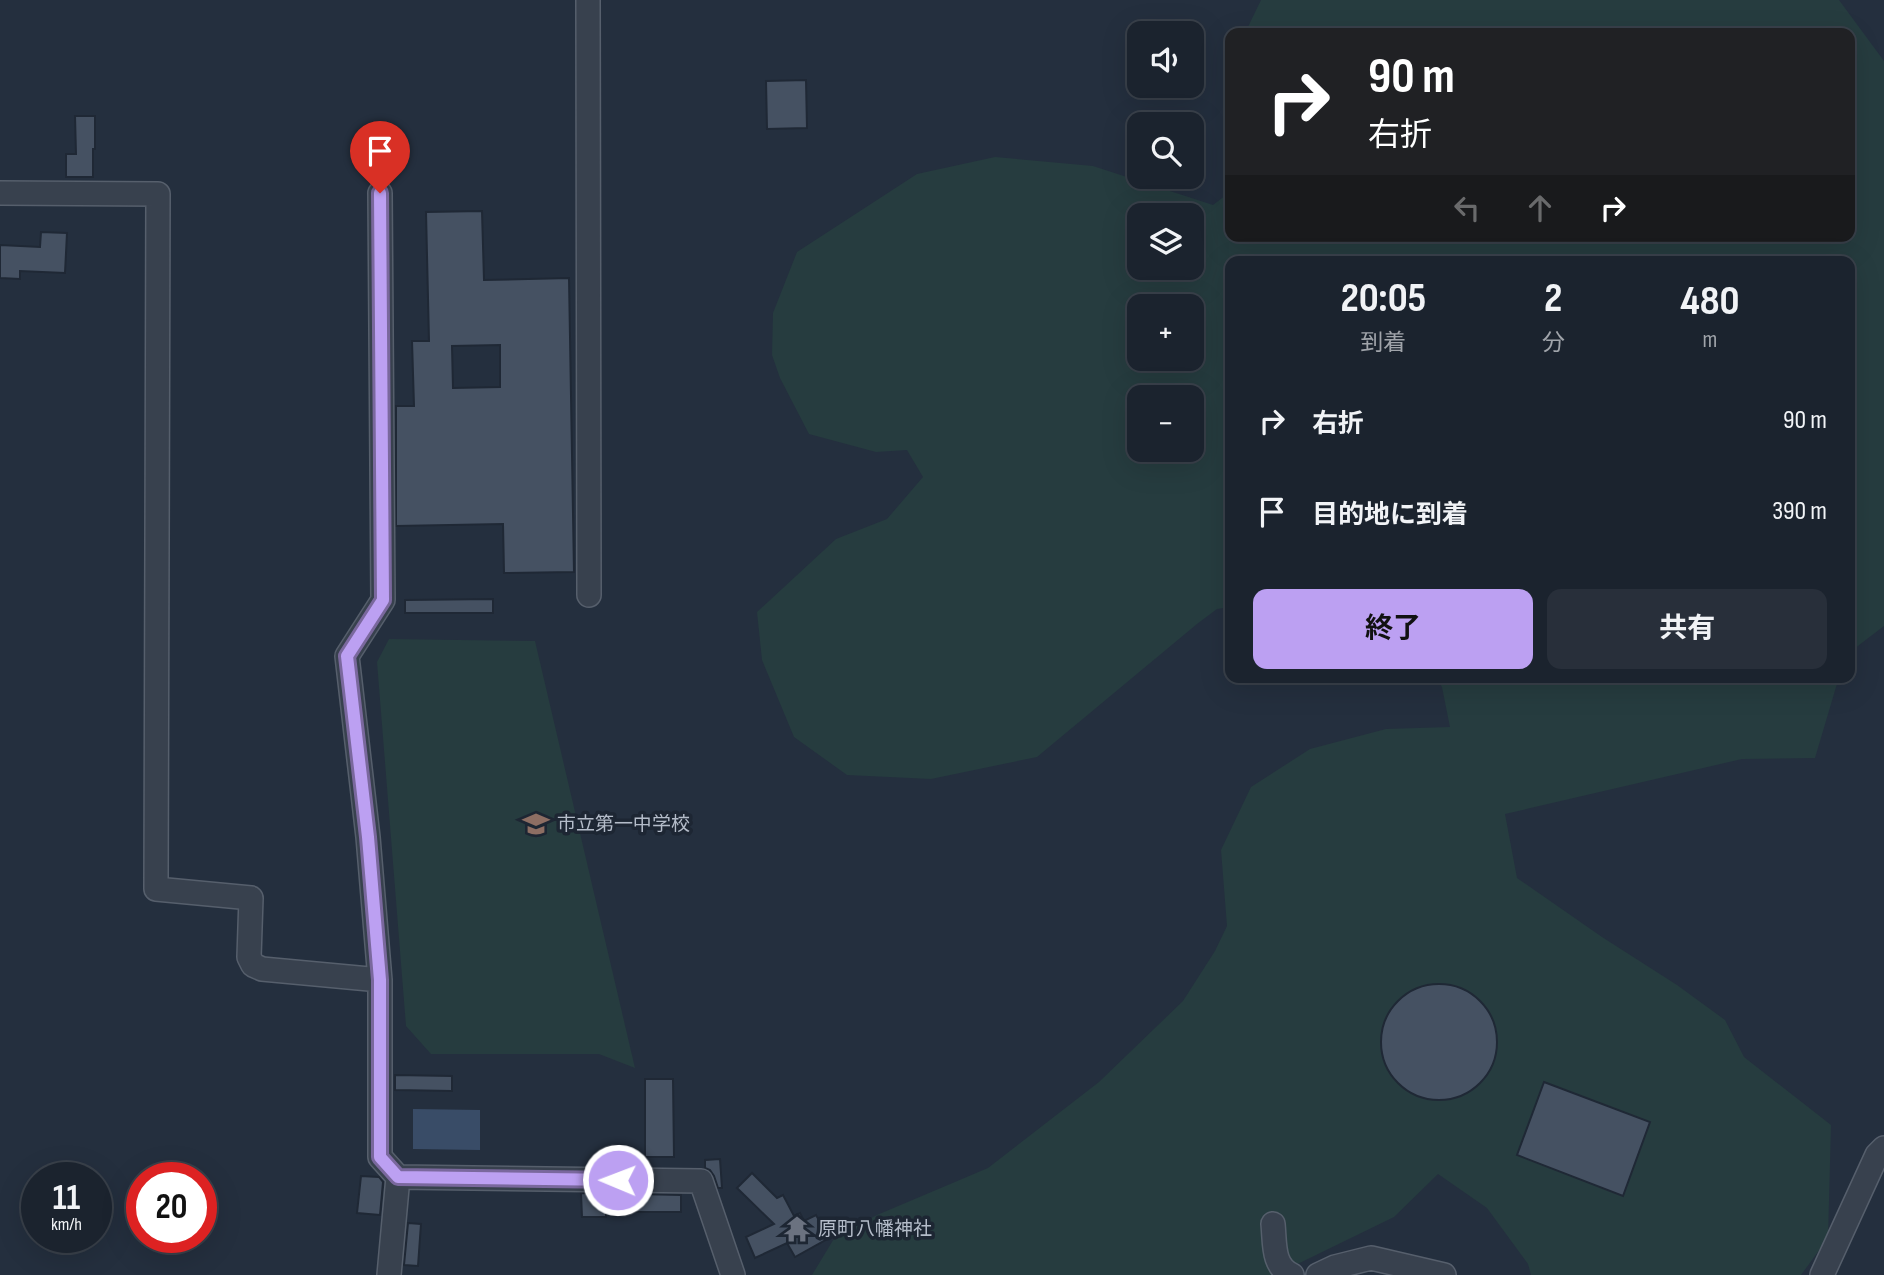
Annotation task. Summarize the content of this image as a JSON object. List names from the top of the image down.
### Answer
{
  "places": {
    "school or university": ["市立第一中学校"],
    "temple": ["原町八幡神社"]
  },
  "page": {
    "map_buttons": ["+", "−"],
    "turn": ["90 m", "右折"],
    "eta": [
      "20:05",
      "到着",
      "2",
      "分",
      "480",
      "m"
    ],
    "list": [
      {
        "name": "右折",
        "value": "90 m"
      },
      {
        "name": "目的地に到着",
        "value": "390 m"
      }
    ],
    "buttons": ["終了", "共有"],
    "speed": "11 km/h",
    "limit": "20"
  }
}
